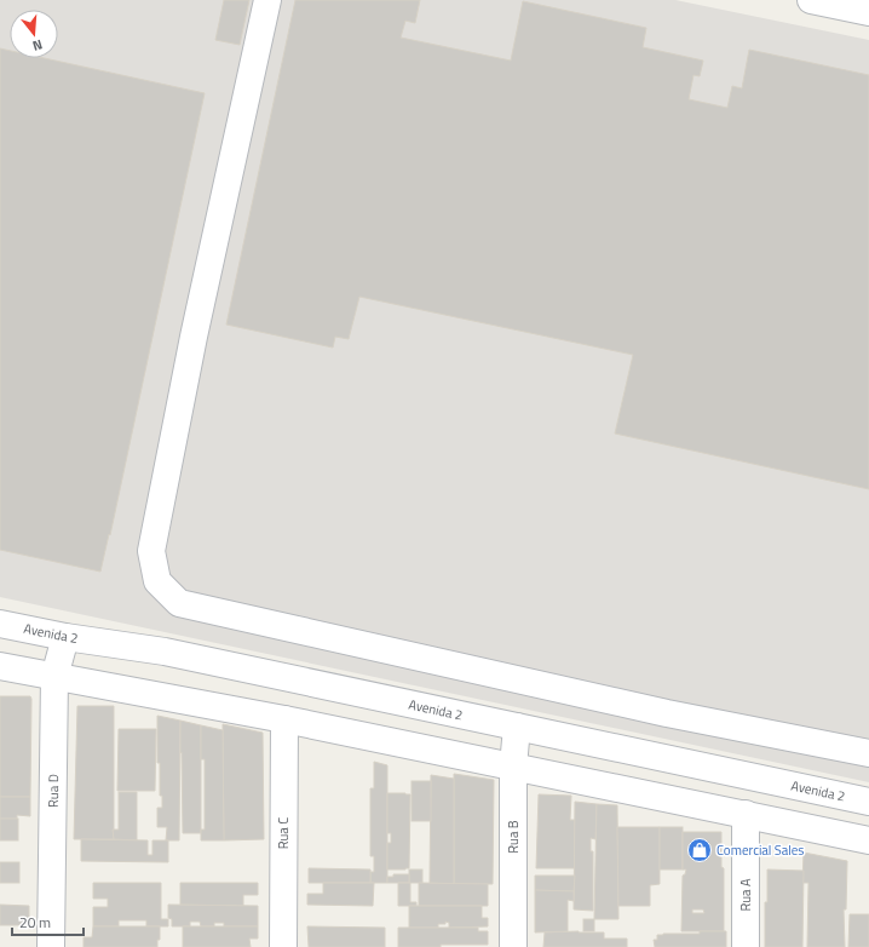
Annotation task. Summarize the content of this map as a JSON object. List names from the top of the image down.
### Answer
{
  "streets": {
    "street": [
      "Avenida 2",
      "Rua D",
      "Rua C",
      "Rua B",
      "Rua A"
    ]
  },
  "crossings": [
    ["Avenida 2", "Rua D"],
    ["Avenida 2", "Rua B"]
  ],
  "places": {
    "shop": ["Comercial Sales"]
  },
  "scale_bar": "20 m",
  "north": "bottom"
}
